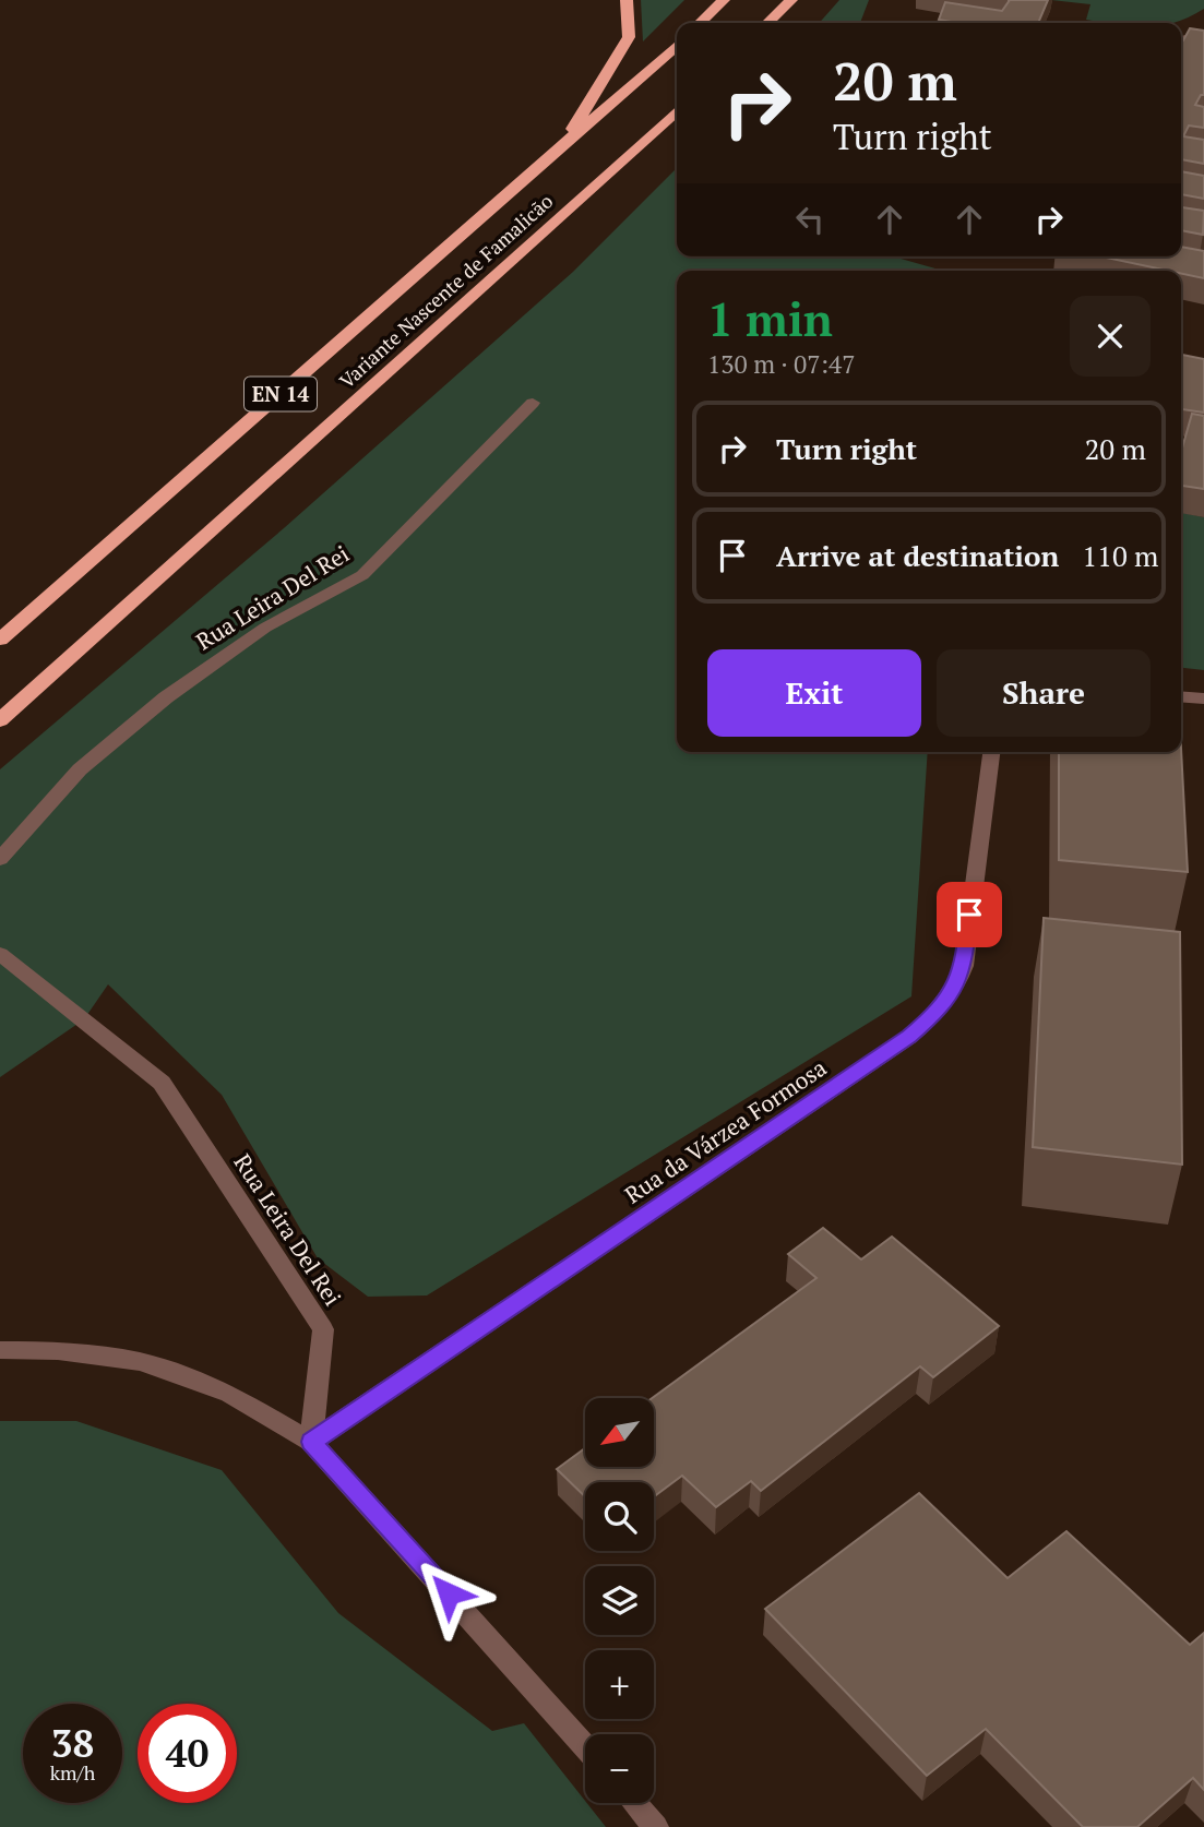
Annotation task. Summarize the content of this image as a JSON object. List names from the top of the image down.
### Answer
{
  "streets": {
    "highway": ["Variante Nascente de Famalicão", "EN 14"],
    "street": ["Rua Leira Del Rei", "Rua da Várzea Formosa"]
  },
  "crossings": [
    ["Rua Leira Del Rei", "Rua da Várzea Formosa"]
  ],
  "north": "bottom left",
  "page": {
    "turn": ["20 m", "Turn right"],
    "heading": ["1 min", "130 m · 07:47"],
    "list": [
      {
        "name": "Turn right",
        "value": "20 m"
      },
      {
        "name": "Arrive at destination",
        "value": "110 m"
      }
    ],
    "buttons": ["Exit", "Share"],
    "map_buttons": ["+", "−"],
    "speed": "38 km/h",
    "limit": "40"
  }
}
